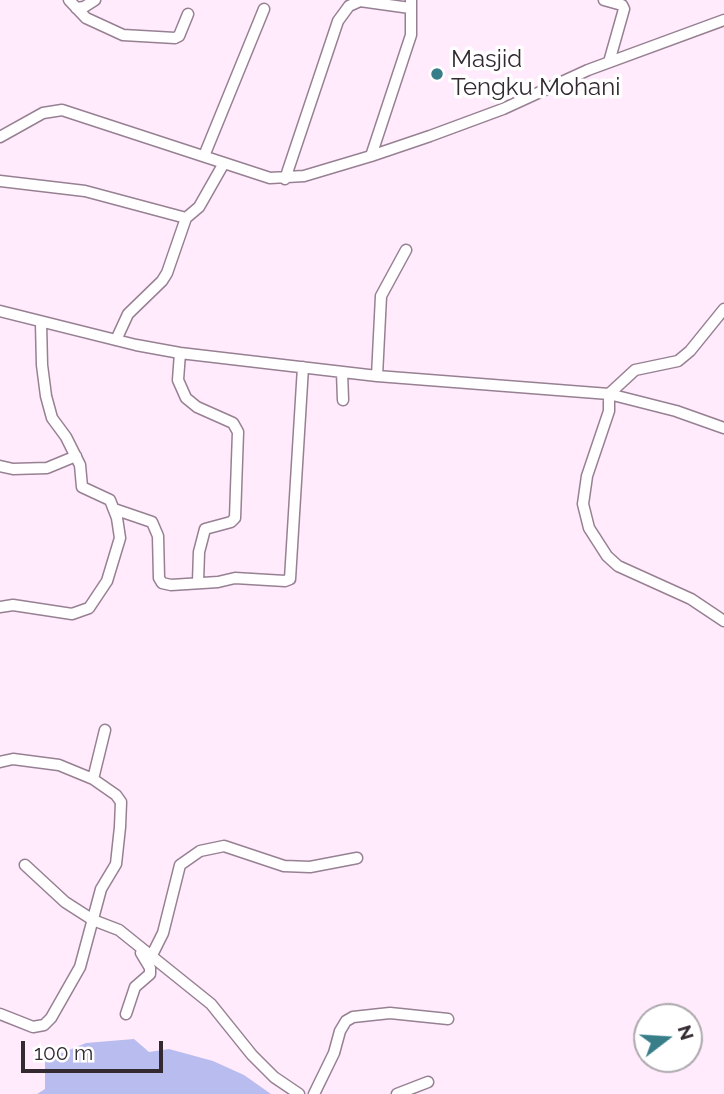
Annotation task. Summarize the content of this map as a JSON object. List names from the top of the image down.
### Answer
{
  "places": ["Masjid Tengku Mohani"],
  "scale_bar": "100 m",
  "north": "right"
}
